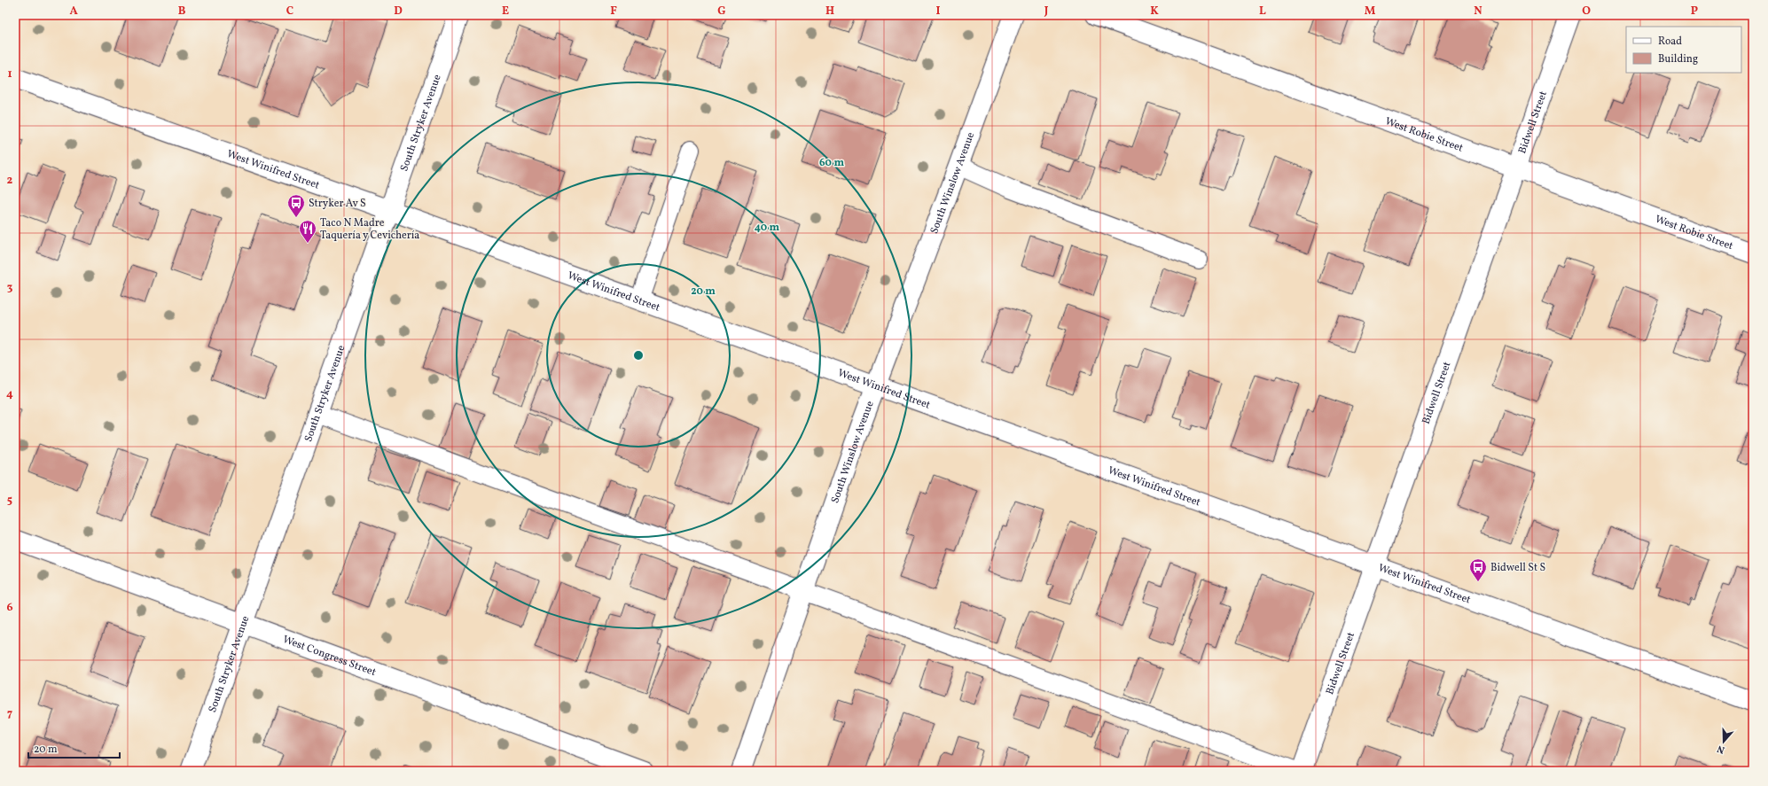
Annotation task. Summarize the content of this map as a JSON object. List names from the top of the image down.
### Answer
{
  "streets": {
    "street": [
      "South Stryker Avenue",
      "Bidwell Street",
      "West Robie Street",
      "West Winifred Street",
      "South Winslow Avenue",
      "West Congress Street"
    ]
  },
  "crossings": [
    ["South Stryker Avenue", "West Winifred Street"],
    ["South Stryker Avenue", "West Congress Street"],
    ["Bidwell Street", "West Robie Street"],
    ["Bidwell Street", "West Winifred Street"],
    ["West Winifred Street", "South Winslow Avenue"]
  ],
  "places": {
    "bus stop": ["Stryker Av S", "Bidwell St S"],
    "restaurant": ["Taco N Madre Taquería y Cevichería"]
  },
  "legend": ["Road", "Building"],
  "scale_bar": "20 m",
  "north": "bottom",
  "grid": {
    "columns": [
      "A",
      "B",
      "C",
      "D",
      "E",
      "F",
      "G",
      "H",
      "I",
      "J",
      "K",
      "L",
      "M",
      "N",
      "O",
      "P"
    ],
    "rows": [
      "1",
      "2",
      "3",
      "4",
      "5",
      "6",
      "7"
    ]
  },
  "rings": ["60 m", "40 m", "20 m"]
}
